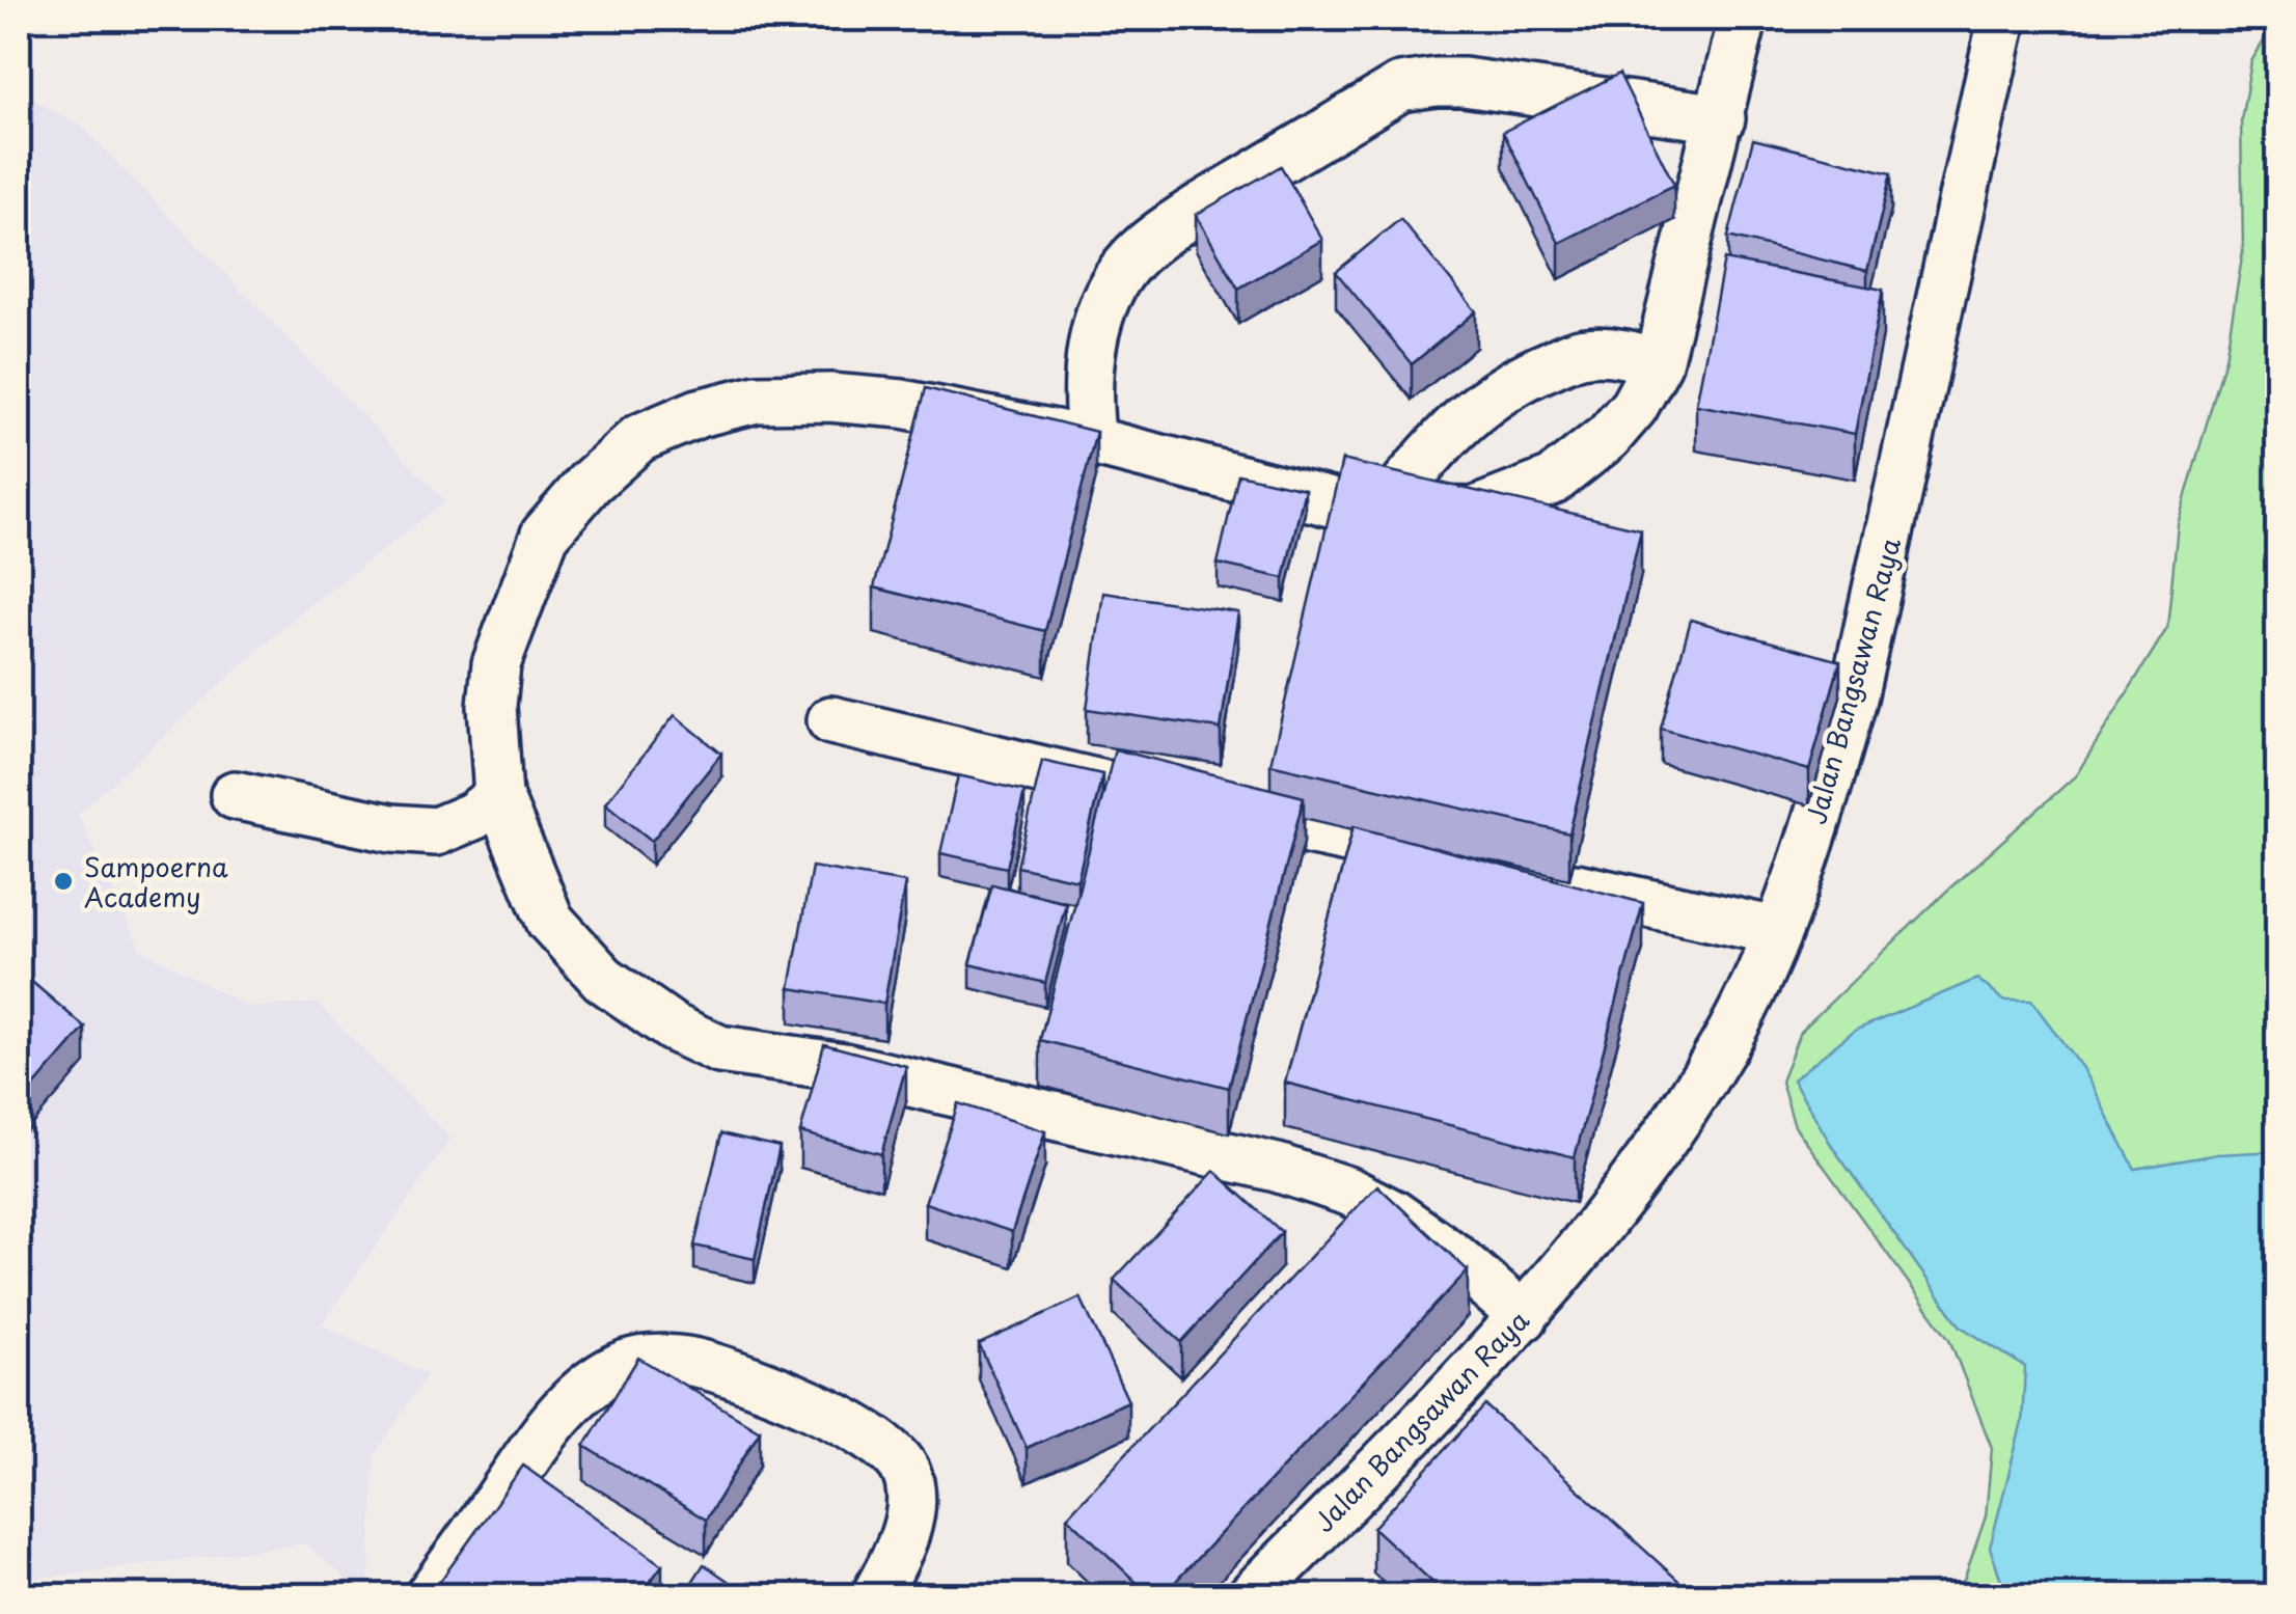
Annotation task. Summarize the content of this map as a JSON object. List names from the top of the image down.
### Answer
{
  "streets": {
    "street": ["Jalan Bangsawan Raya"]
  },
  "places": ["Sampoerna Academy"]
}
